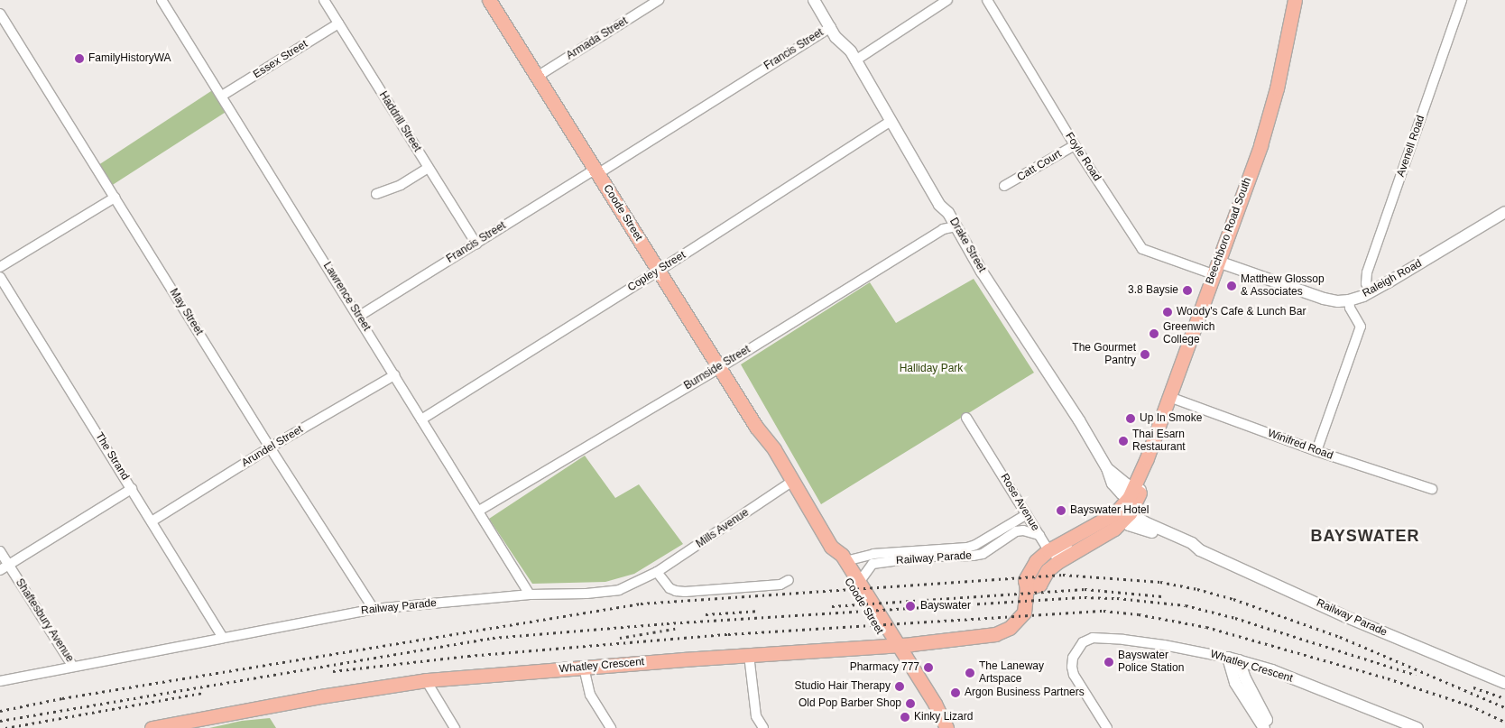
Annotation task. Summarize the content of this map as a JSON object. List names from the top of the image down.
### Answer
{
  "streets": {
    "main road": ["Coode Street", "Beechboro Road South", "Whatley Crescent"],
    "street": [
      "Armada Street",
      "Francis Street",
      "Essex Street",
      "Haddrill Street",
      "Avenell Road",
      "Foyle Road",
      "Catt Court",
      "Drake Street",
      "Copley Street",
      "Raleigh Road",
      "Lawrence Street",
      "May Street",
      "Burnside Street",
      "Winifred Road",
      "Arundel Street",
      "The Strand",
      "Rose Avenue",
      "Mills Avenue",
      "Railway Parade",
      "Shaftesbury Avenue"
    ]
  },
  "crossings": [
    ["Armada Street", "Coode Street"],
    ["Francis Street", "Haddrill Street"],
    ["Francis Street", "Coode Street"],
    ["Francis Street", "Drake Street"],
    ["Francis Street", "Lawrence Street"],
    ["Essex Street", "Haddrill Street"],
    ["Essex Street", "Lawrence Street"],
    ["Avenell Road", "Raleigh Road"],
    ["Foyle Road", "Catt Court"],
    ["Foyle Road", "Beechboro Road South"],
    ["Coode Street", "Copley Street"],
    ["Coode Street", "Burnside Street"],
    ["Coode Street", "Mills Avenue"],
    ["Coode Street", "Railway Parade"],
    ["Coode Street", "Whatley Crescent"],
    ["Beechboro Road South", "Drake Street"],
    ["Beechboro Road South", "Raleigh Road"],
    ["Beechboro Road South", "Winifred Road"],
    ["Beechboro Road South", "Railway Parade"],
    ["Drake Street", "Copley Street"],
    ["Drake Street", "Burnside Street"],
    ["Drake Street", "Railway Parade"],
    ["Copley Street", "Lawrence Street"],
    ["Lawrence Street", "Burnside Street"],
    ["Lawrence Street", "Arundel Street"],
    ["Lawrence Street", "Railway Parade"],
    ["May Street", "Arundel Street"],
    ["May Street", "Railway Parade"],
    ["Arundel Street", "The Strand"],
    ["The Strand", "Railway Parade"],
    ["Rose Avenue", "Railway Parade"],
    ["Rose Avenue", "Whatley Crescent"],
    ["Mills Avenue", "Railway Parade"],
    ["Railway Parade", "Shaftesbury Avenue"]
  ],
  "districts": ["BAYSWATER"],
  "parks": ["Halliday Park"],
  "places": [
    "FamilyHistoryWA",
    "Matthew Glossop & Associates",
    "3.8 Baysie",
    "Woody's Cafe & Lunch Bar",
    "Greenwich College",
    "The Gourmet Pantry",
    "Up In Smoke",
    "Thai Esarn Restaurant",
    "Bayswater Hotel",
    "Bayswater",
    "Bayswater Police Station",
    "Pharmacy 777",
    "The Laneway Artspace",
    "Studio Hair Therapy",
    "Argon Business Partners",
    "Old Pop Barber Shop",
    "Kinky Lizard"
  ]
}
